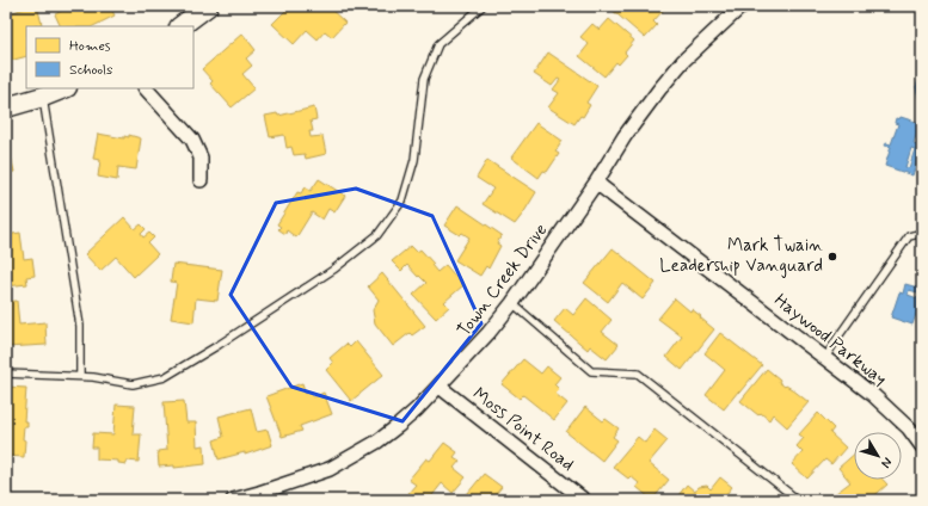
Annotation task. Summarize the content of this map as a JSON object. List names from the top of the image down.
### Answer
{
  "streets": {
    "street": ["Town Creek Drive", "Haywood Parkway", "Moss Point Road"]
  },
  "crossings": [
    ["Town Creek Drive", "Haywood Parkway"],
    ["Town Creek Drive", "Moss Point Road"]
  ],
  "places": ["Mark Twain Leadership Vanguard"],
  "legend": ["Homes", "Schools"],
  "north": "bottom right"
}
